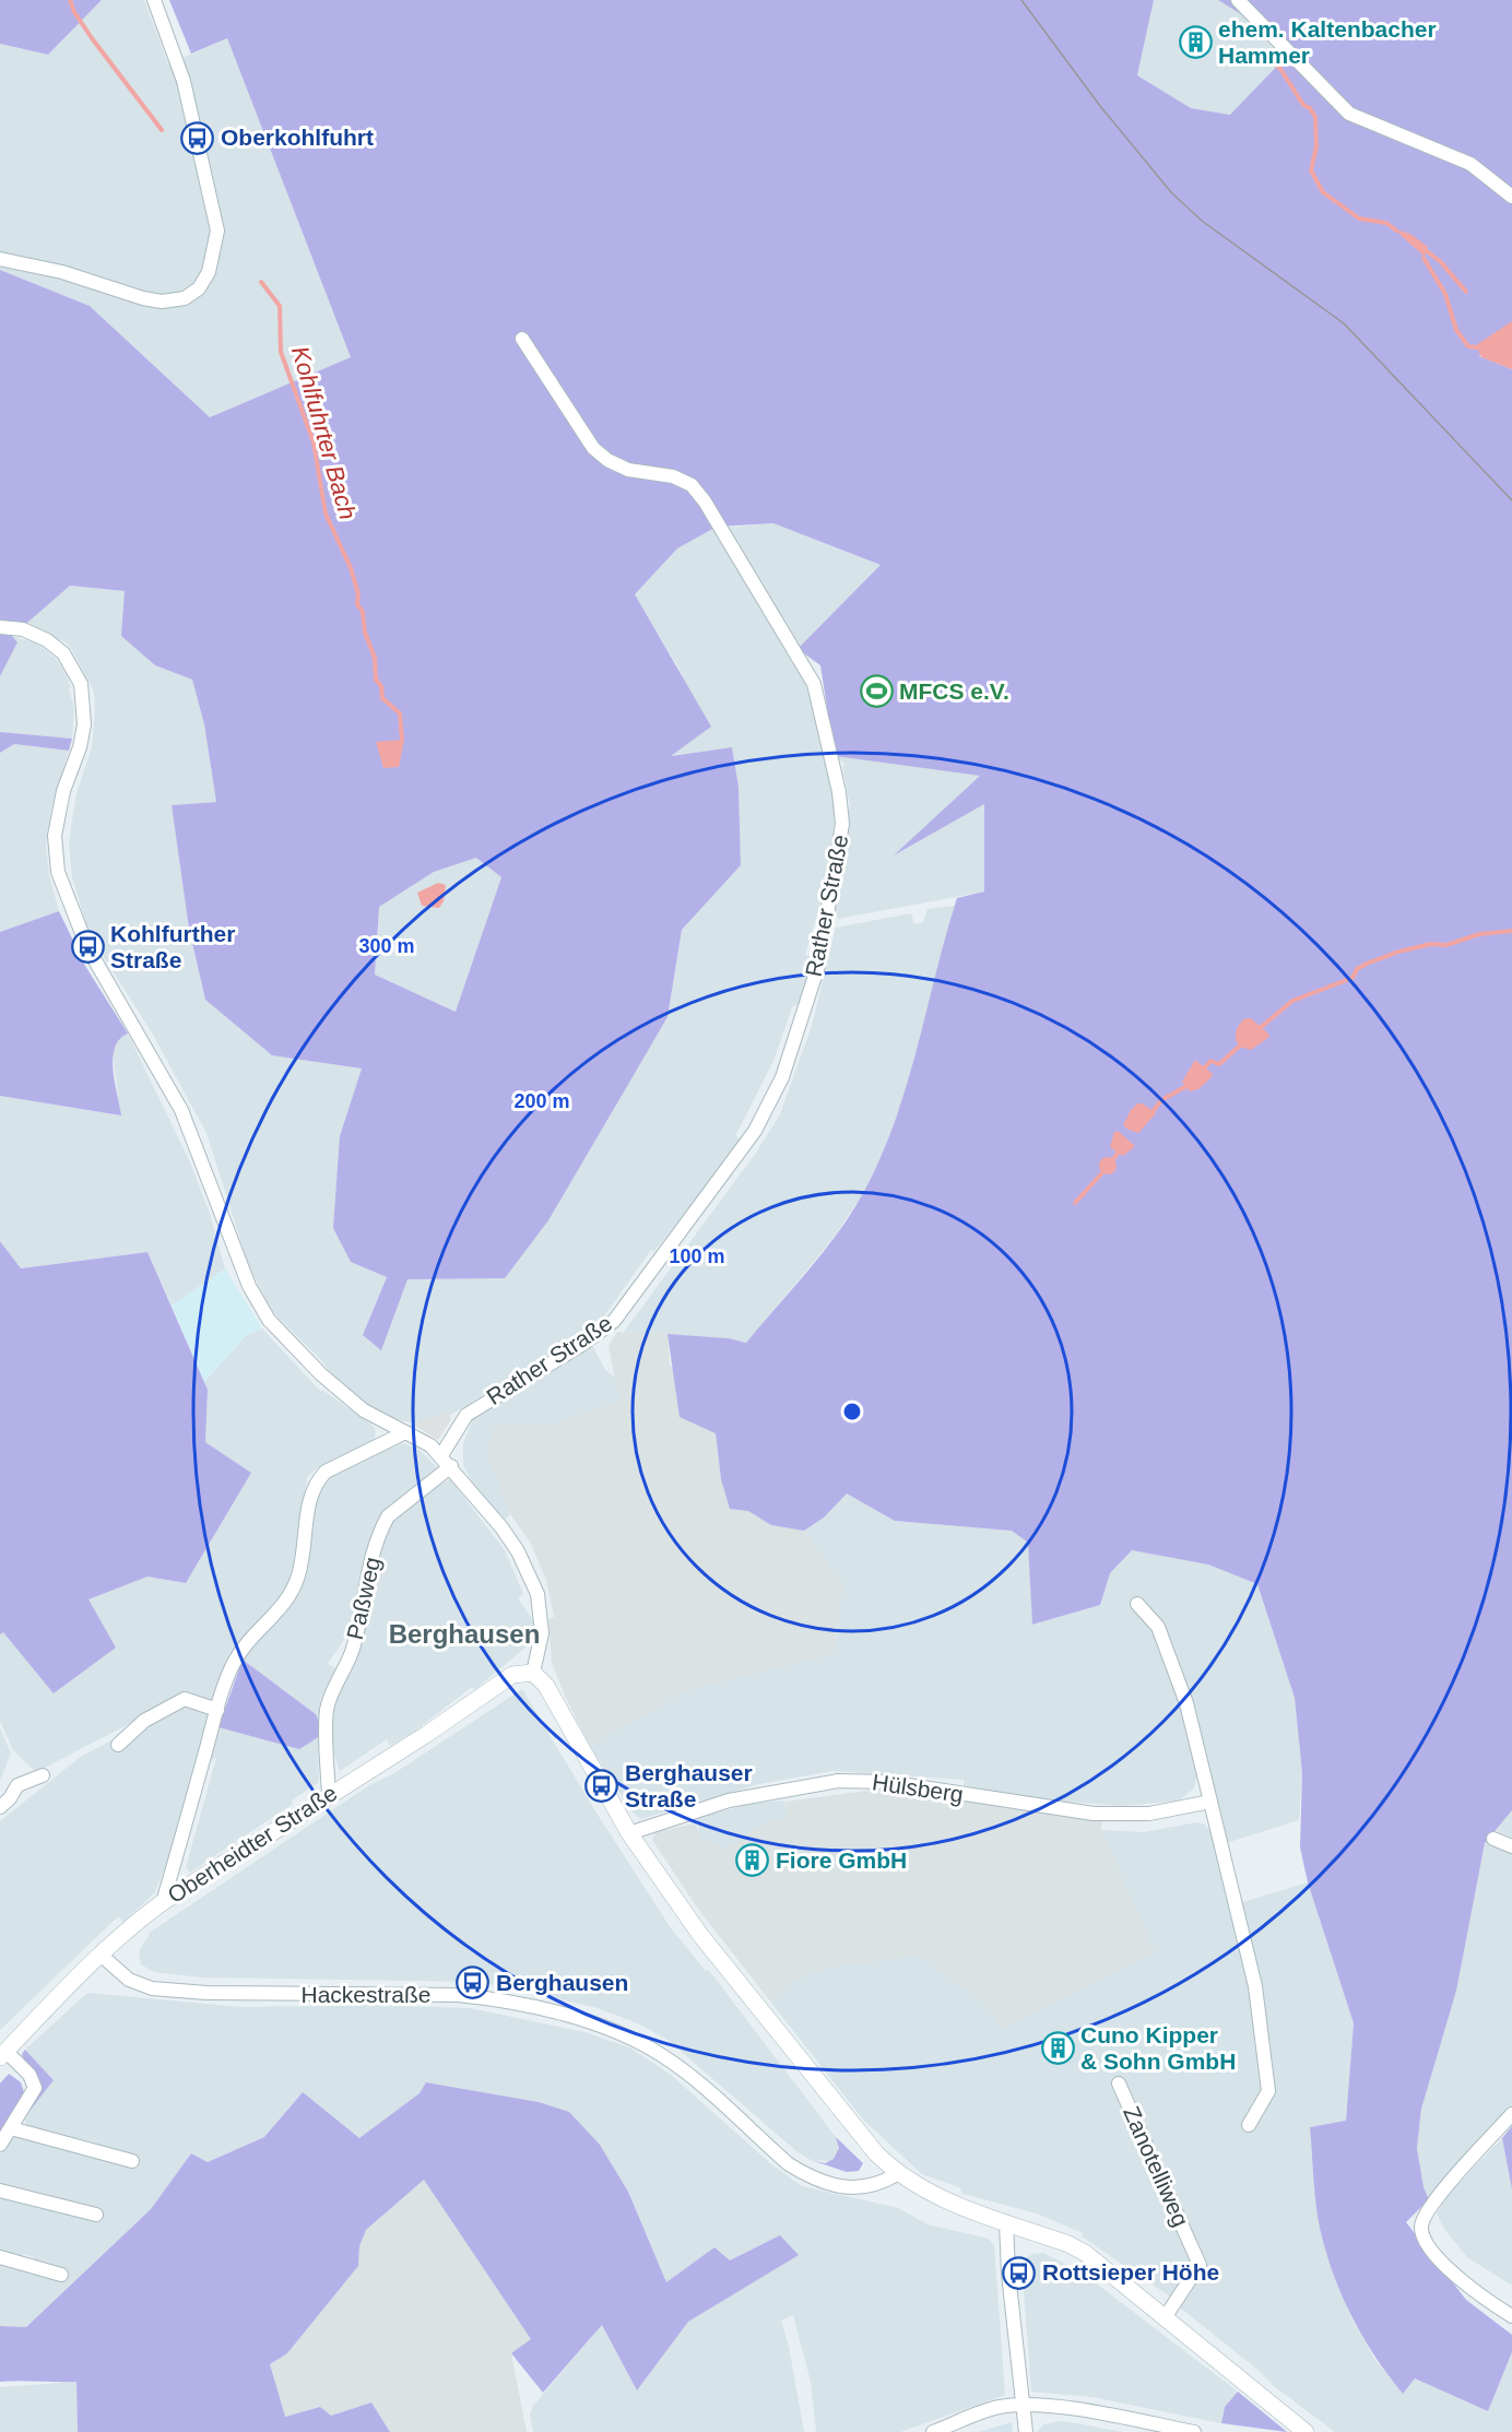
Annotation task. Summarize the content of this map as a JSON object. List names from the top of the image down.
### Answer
{
  "streets": {
    "street": [
      "Rather Straße",
      "Paßweg",
      "Hülsberg",
      "Oberheidter Straße",
      "Hackestraße",
      "Zanotelliweg"
    ]
  },
  "crossings": [
    ["Paßweg", "Oberheidter Straße"],
    ["Oberheidter Straße", "Hackestraße"]
  ],
  "districts": ["Berghausen"],
  "water": ["Kohlfuhrter Bach"],
  "places": {
    "building": ["ehem. Kaltenbacher Hammer", "Fiore GmbH", "Cuno Kipper & Sohn GmbH"],
    "bus stop": [
      "Oberkohlfuhrt",
      "Kohlfurther Straße",
      "Berghauser Straße",
      "Berghausen",
      "Rottsieper Höhe"
    ],
    "sports": ["MFCS e.V."]
  },
  "rings": ["300 m", "200 m", "100 m"]
}
